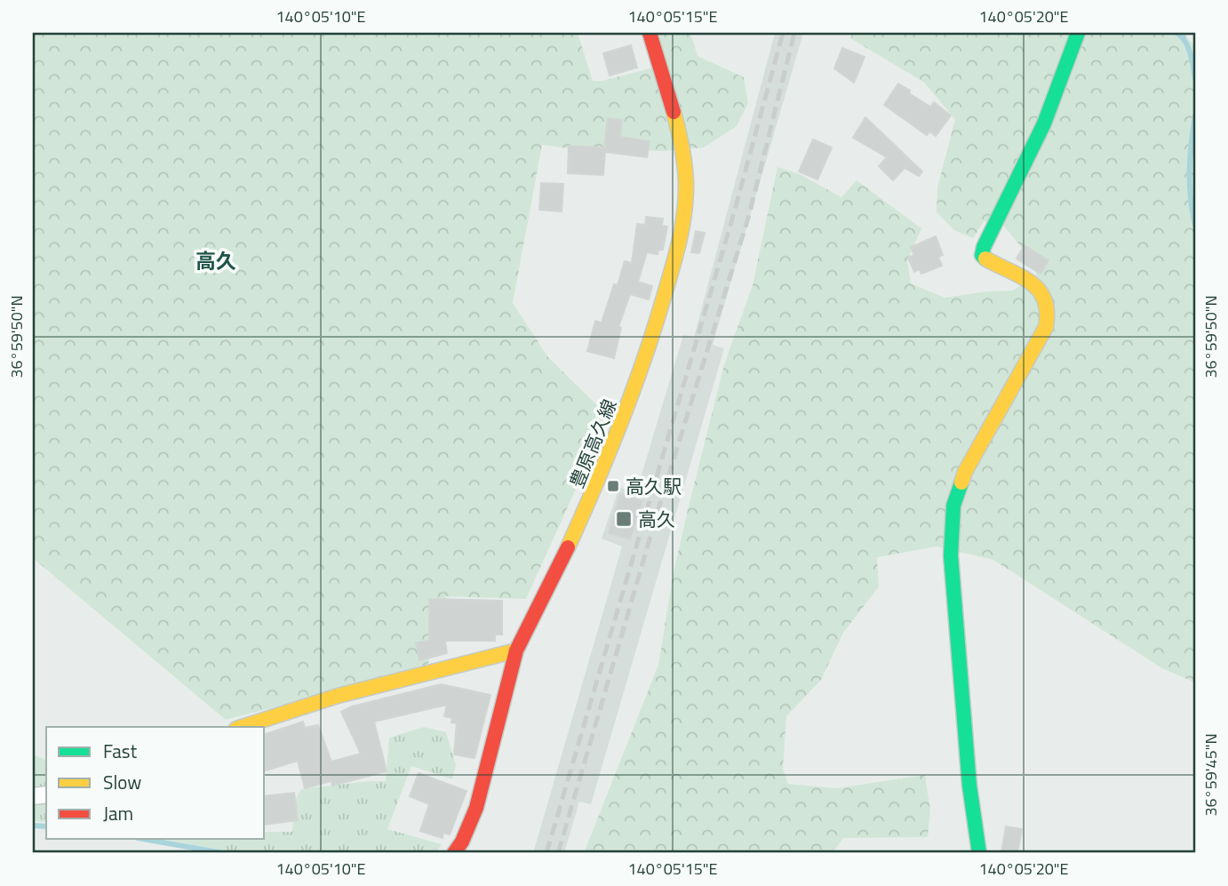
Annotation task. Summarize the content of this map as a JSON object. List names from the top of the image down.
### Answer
{
  "streets": {
    "street": ["豊原高久線"]
  },
  "districts": ["高久"],
  "places": {
    "transit": ["高久駅", "高久"]
  },
  "legend": ["Fast", "Slow", "Jam"],
  "coordinates": [
    "140°05'10\"E",
    "140°05'15\"E",
    "140°05'20\"E",
    "36°59'50\"N",
    "36°59'45\"N"
  ]
}
